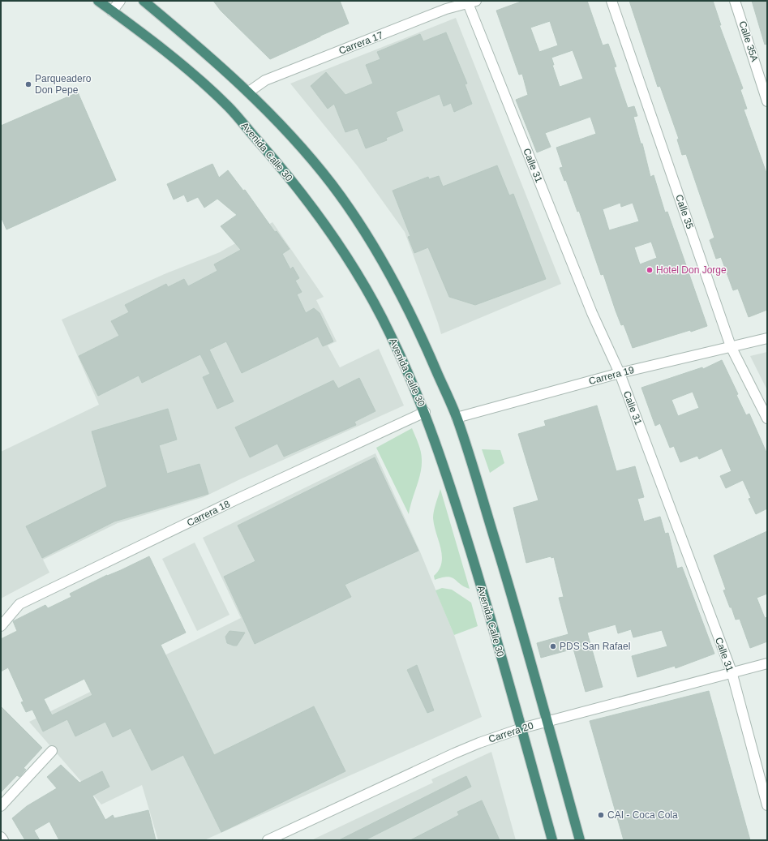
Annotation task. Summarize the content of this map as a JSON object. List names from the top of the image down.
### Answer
{
  "streets": {
    "highway": ["Avenida Calle 30"],
    "street": [
      "Calle 35A",
      "Carrera 17",
      "Calle 31",
      "Calle 35",
      "Carrera 19",
      "Carrera 18",
      "Carrera 20"
    ]
  },
  "crossings": [
    ["Carrera 17", "Calle 31"],
    ["Avenida Calle 30", "Carrera 18"],
    ["Avenida Calle 30", "Carrera 20"],
    ["Calle 31", "Carrera 19"],
    ["Calle 31", "Carrera 20"],
    ["Calle 35", "Carrera 19"]
  ],
  "places": [
    "Parqueadero Don Pepe",
    "Hotel Don Jorge",
    "PDS San Rafael",
    "CAI - Coca Cola"
  ]
}
